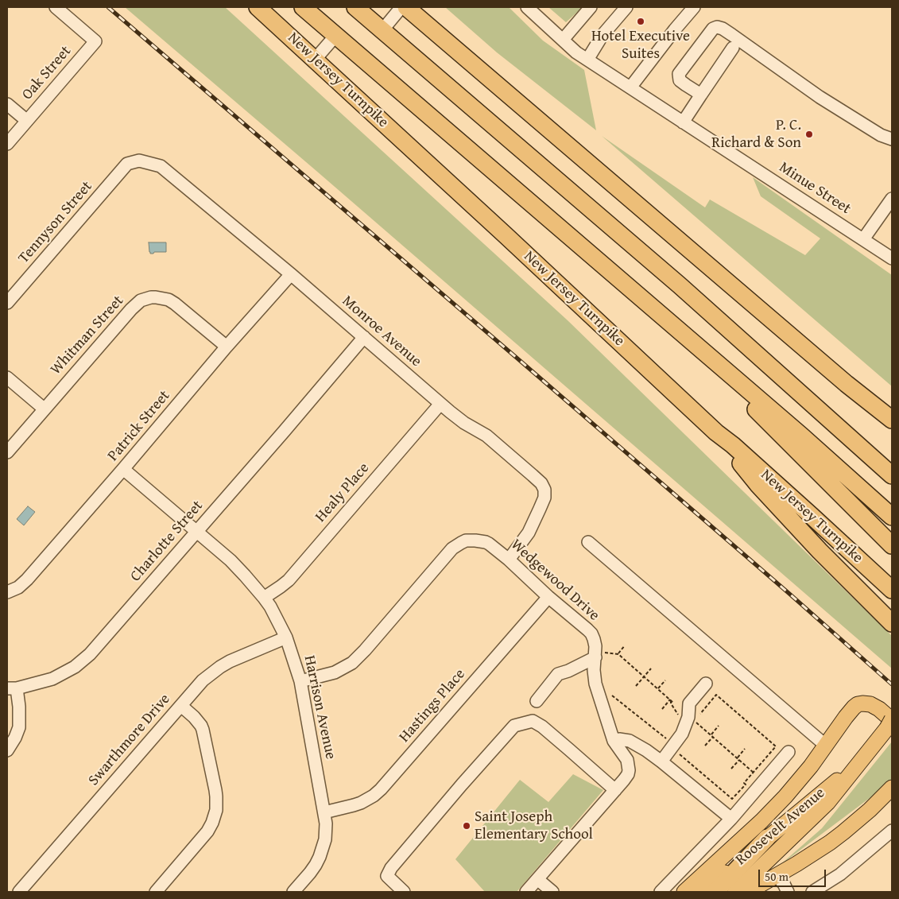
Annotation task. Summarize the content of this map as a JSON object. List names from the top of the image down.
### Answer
{
  "streets": {
    "highway": ["New Jersey Turnpike"],
    "main road": ["Roosevelt Avenue"],
    "street": [
      "Oak Street",
      "Minue Street",
      "Tennyson Street",
      "Monroe Avenue",
      "Whitman Street",
      "Patrick Street",
      "Healy Place",
      "Charlotte Street",
      "Wedgewood Drive",
      "Hastings Place",
      "Harrison Avenue",
      "Swarthmore Drive"
    ]
  },
  "crossings": [
    ["Tennyson Street", "Monroe Avenue"],
    ["Monroe Avenue", "Patrick Street"],
    ["Monroe Avenue", "Healy Place"],
    ["Monroe Avenue", "Charlotte Street"],
    ["Monroe Avenue", "Wedgewood Drive"],
    ["Whitman Street", "Patrick Street"],
    ["Patrick Street", "Harrison Avenue"],
    ["Healy Place", "Harrison Avenue"],
    ["Charlotte Street", "Harrison Avenue"],
    ["Wedgewood Drive", "Hastings Place"],
    ["Wedgewood Drive", "Harrison Avenue"],
    ["Hastings Place", "Harrison Avenue"],
    ["Harrison Avenue", "Swarthmore Drive"]
  ],
  "places": ["Hotel Executive Suites", "P. C. Richard & Son", "Saint Joseph Elementary School"],
  "scale_bar": "50 m"
}
